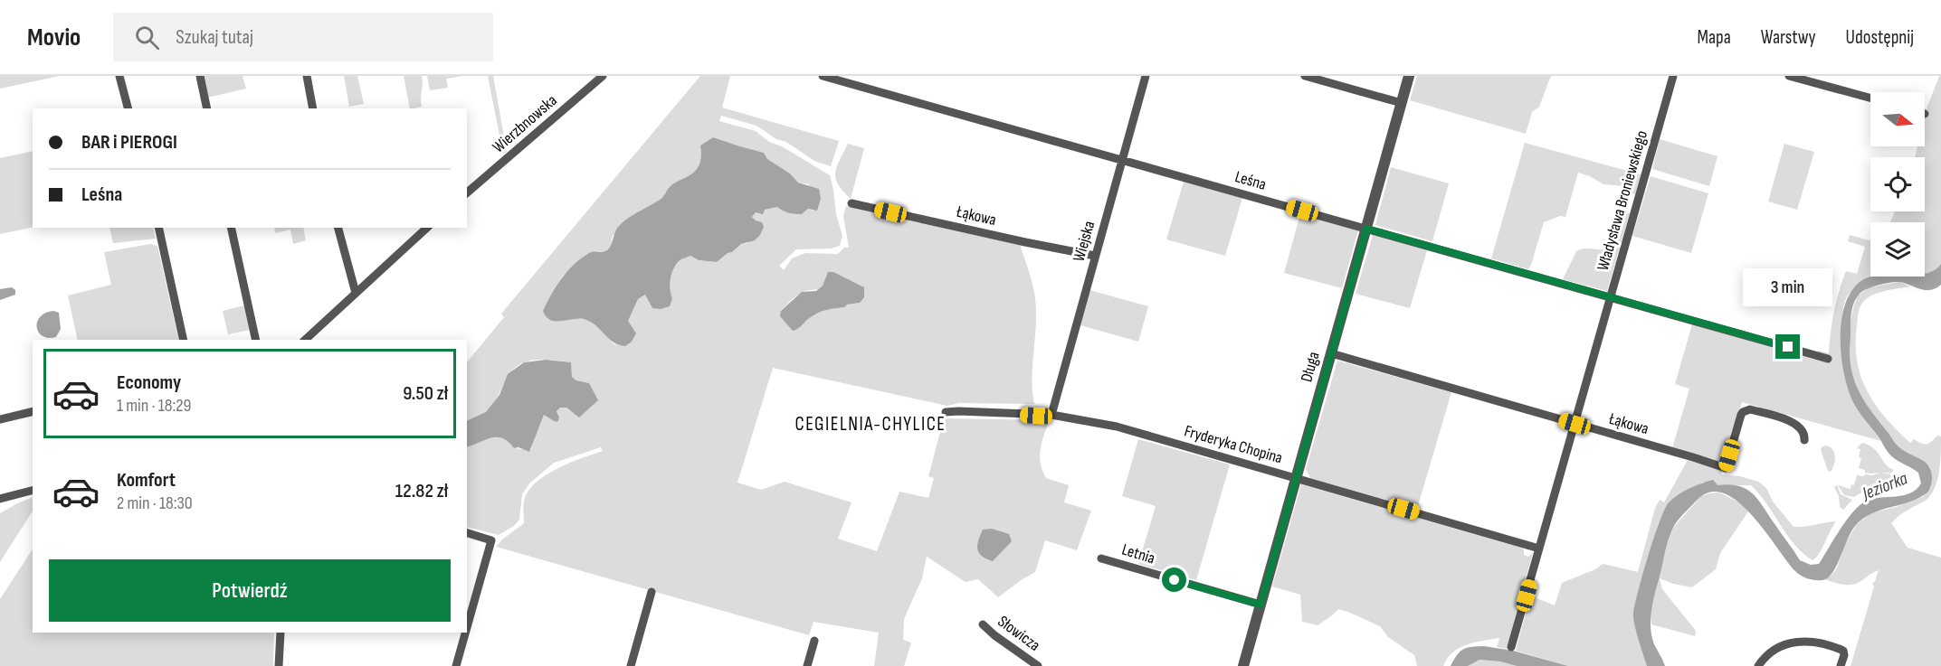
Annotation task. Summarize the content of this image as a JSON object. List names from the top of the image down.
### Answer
{
  "streets": {
    "street": [
      "Wierzbnowska",
      "Leśna",
      "Władysława Broniewskiego",
      "Łąkowa",
      "Wiejska",
      "Długa",
      "Fryderyka Chopina",
      "Letnia",
      "Słowicza"
    ]
  },
  "crossings": [
    ["Leśna", "Władysława Broniewskiego"],
    ["Leśna", "Wiejska"],
    ["Leśna", "Długa"],
    ["Władysława Broniewskiego", "Łąkowa"],
    ["Władysława Broniewskiego", "Fryderyka Chopina"],
    ["Łąkowa", "Wiejska"],
    ["Łąkowa", "Długa"],
    ["Wiejska", "Fryderyka Chopina"],
    ["Długa", "Fryderyka Chopina"],
    ["Długa", "Letnia"]
  ],
  "districts": ["CEGIELNIA-CHYLICE"],
  "water": ["Jeziorka"],
  "north": "right",
  "page": {
    "header": "Movio",
    "search": "Szukaj tutaj",
    "nav": ["Mapa", "Warstwy", "Udostępnij"],
    "banner": ["BAR i PIEROGI", "Leśna"],
    "bubble": "3 min",
    "list": [
      {
        "name": "Economy",
        "note": "1 min · 18:29",
        "value": "9.50 zł"
      },
      {
        "name": "Komfort",
        "note": "2 min · 18:30",
        "value": "12.82 zł"
      }
    ],
    "buttons": "Potwierdź"
  }
}
